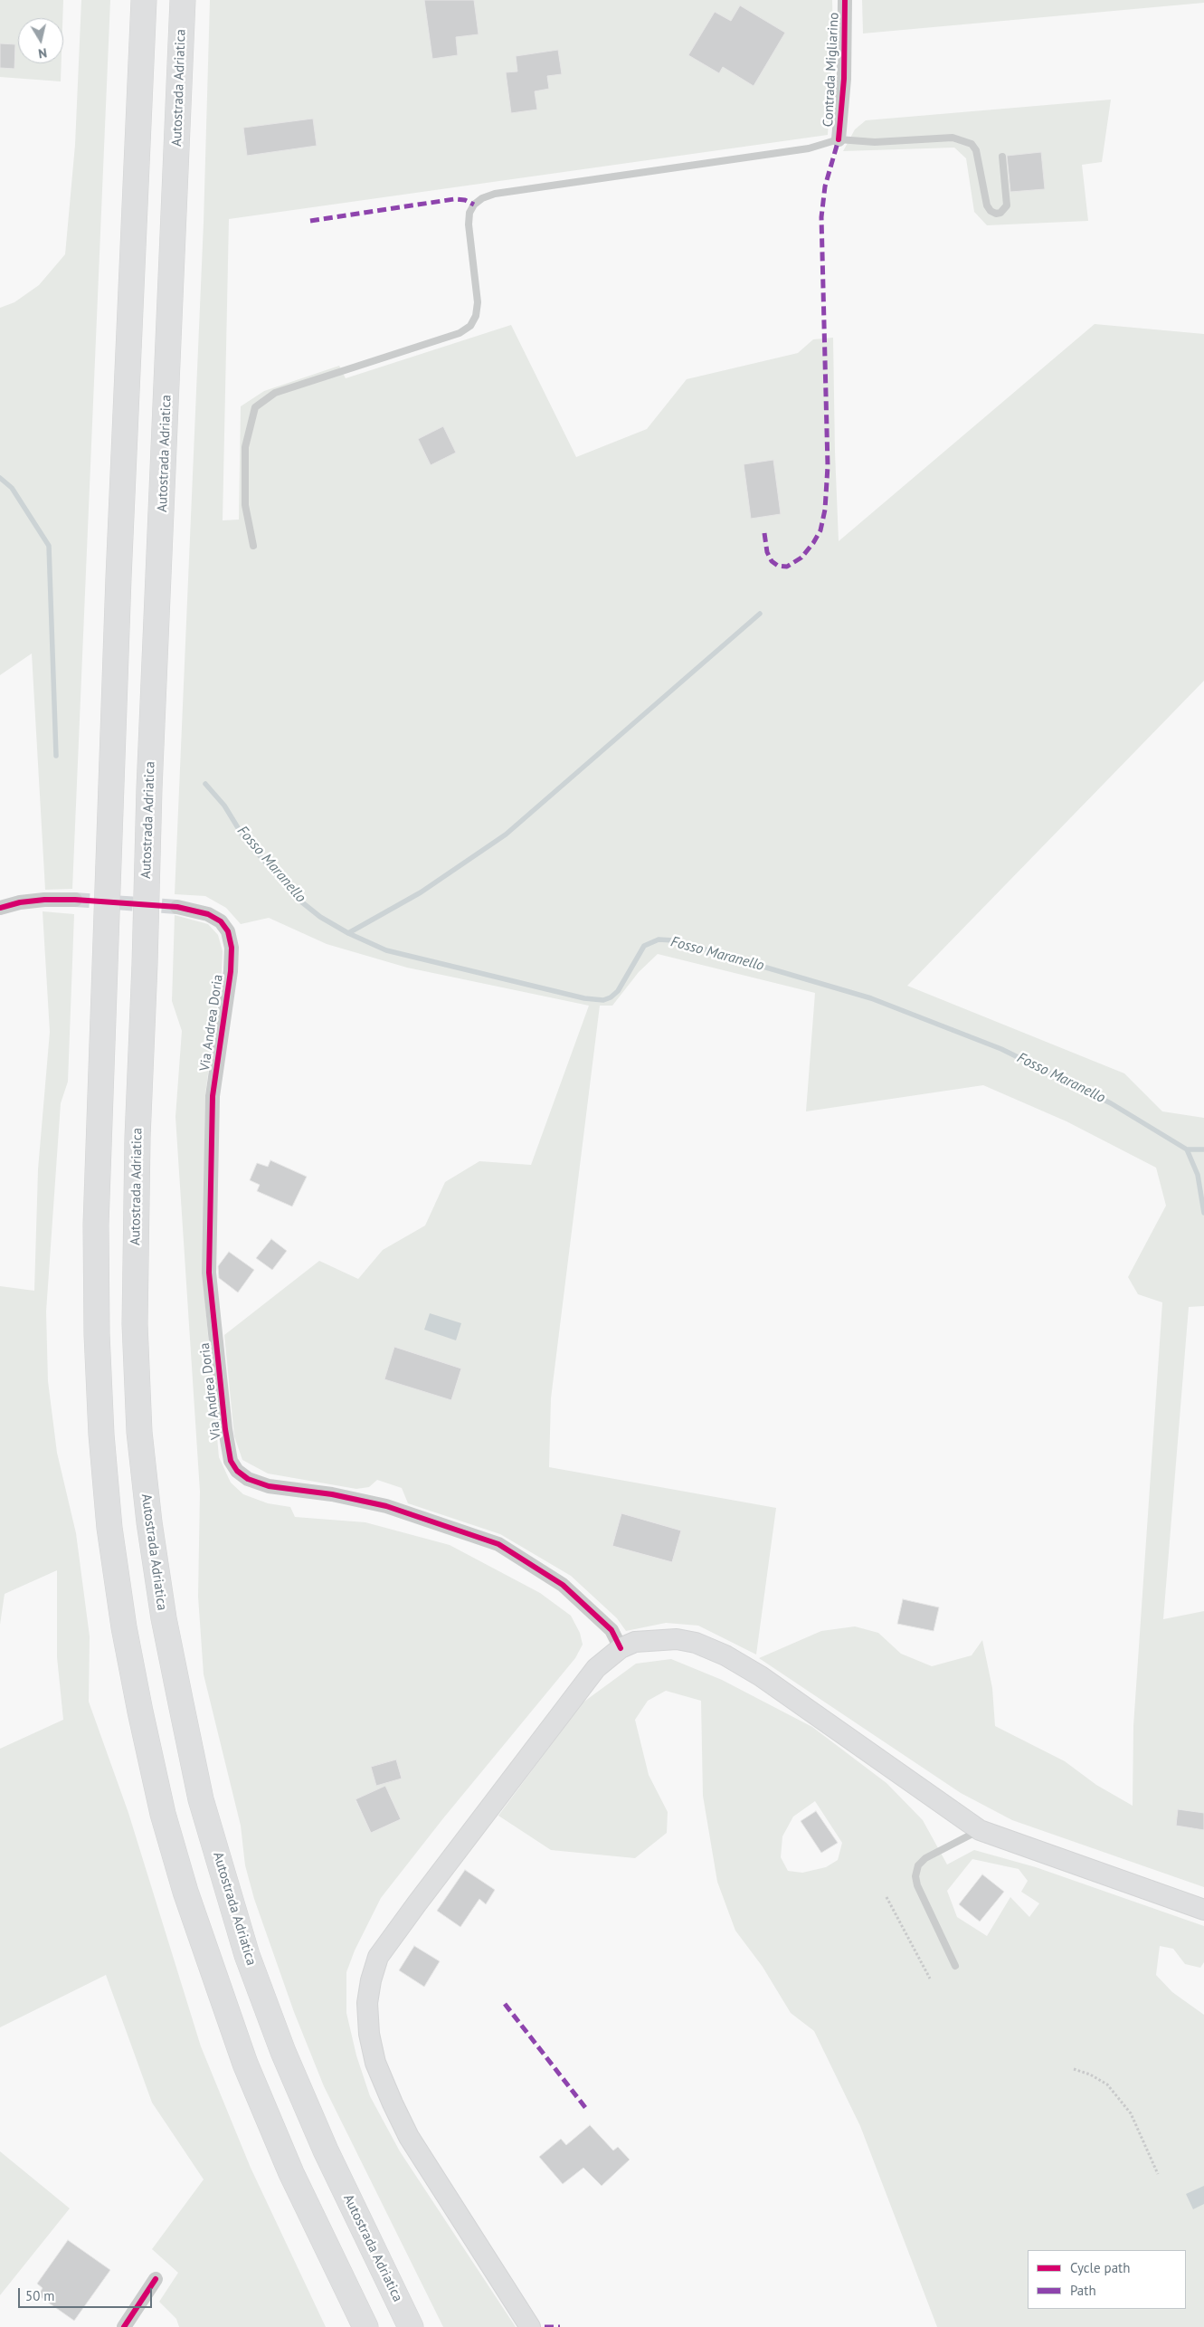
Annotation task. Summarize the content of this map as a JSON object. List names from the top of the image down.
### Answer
{
  "streets": {
    "highway": ["Autostrada Adriatica"],
    "street": ["Contrada Migliarino", "Via Andrea Doria"]
  },
  "water": ["Fosso Maranello"],
  "legend": ["Cycle path", "Path"],
  "scale_bar": "50 m",
  "north": "bottom"
}
